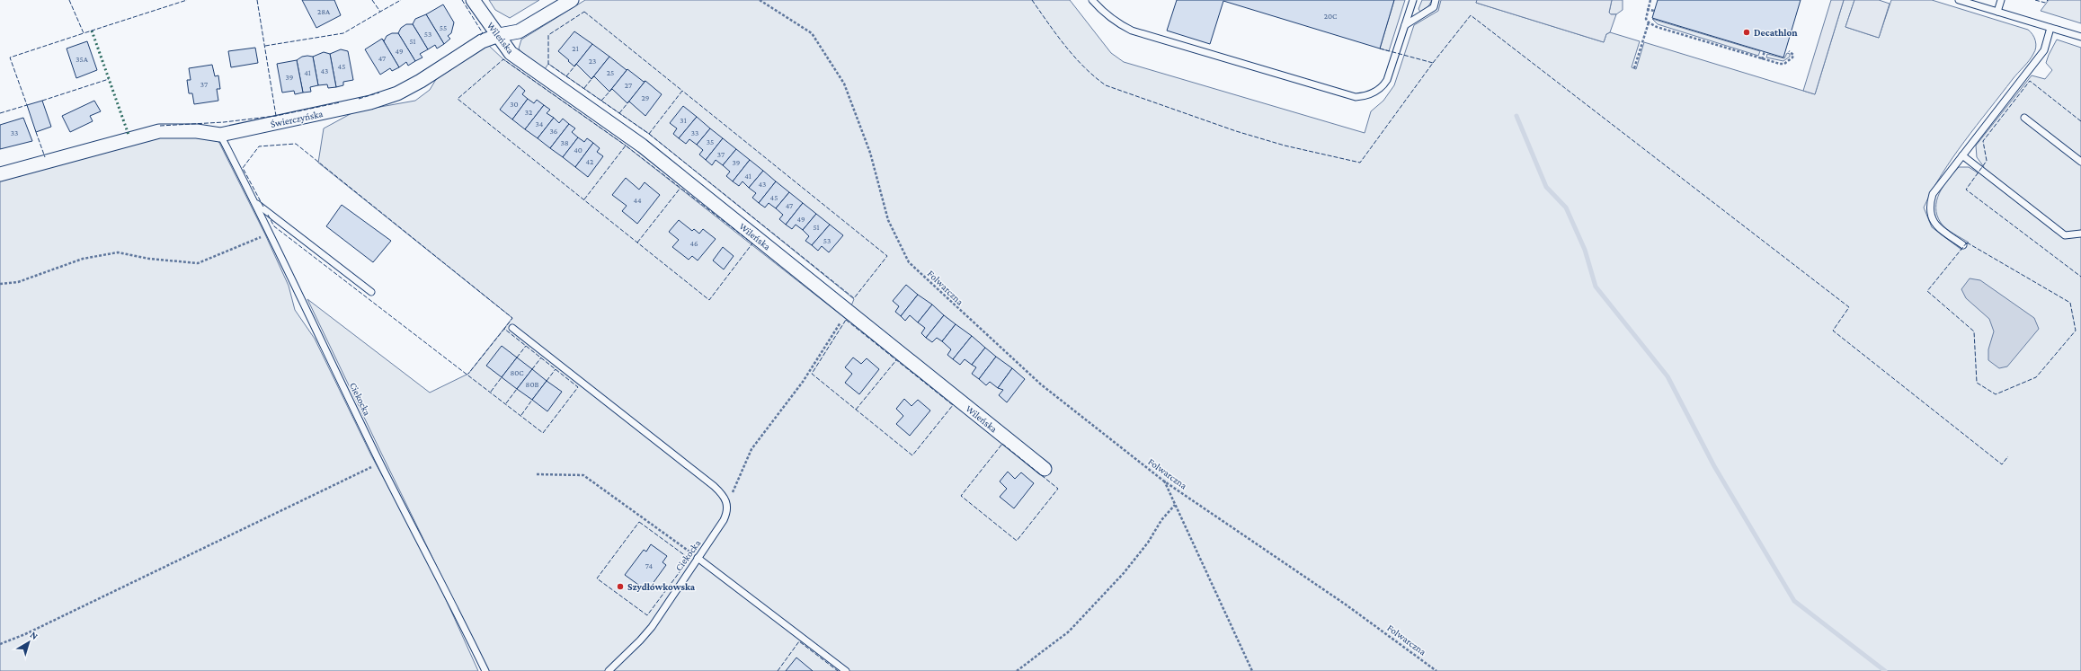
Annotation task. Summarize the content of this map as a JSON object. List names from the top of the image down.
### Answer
{
  "streets": {
    "street": ["Wileńska", "Świerczyńska"],
    "lane": ["Ciekocka"],
    "path": ["Folwarczna"]
  },
  "crossings": [
    ["Wileńska", "Świerczyńska"],
    ["Świerczyńska", "Ciekocka"]
  ],
  "places": ["Decathlon", "Szydłówkowska"],
  "house_numbers": [
    "28A",
    "20C",
    "55",
    "53",
    "51",
    "21",
    "49",
    "47",
    "35A",
    "23",
    "45",
    "43",
    "41",
    "25",
    "39",
    "37",
    "27",
    "29",
    "30",
    "32",
    "31",
    "34",
    "36",
    "33",
    "33",
    "35",
    "38",
    "40",
    "37",
    "42",
    "39",
    "41",
    "43",
    "45",
    "44",
    "47",
    "49",
    "51",
    "53",
    "46",
    "80C",
    "80B",
    "74"
  ],
  "north": "top right"
}
